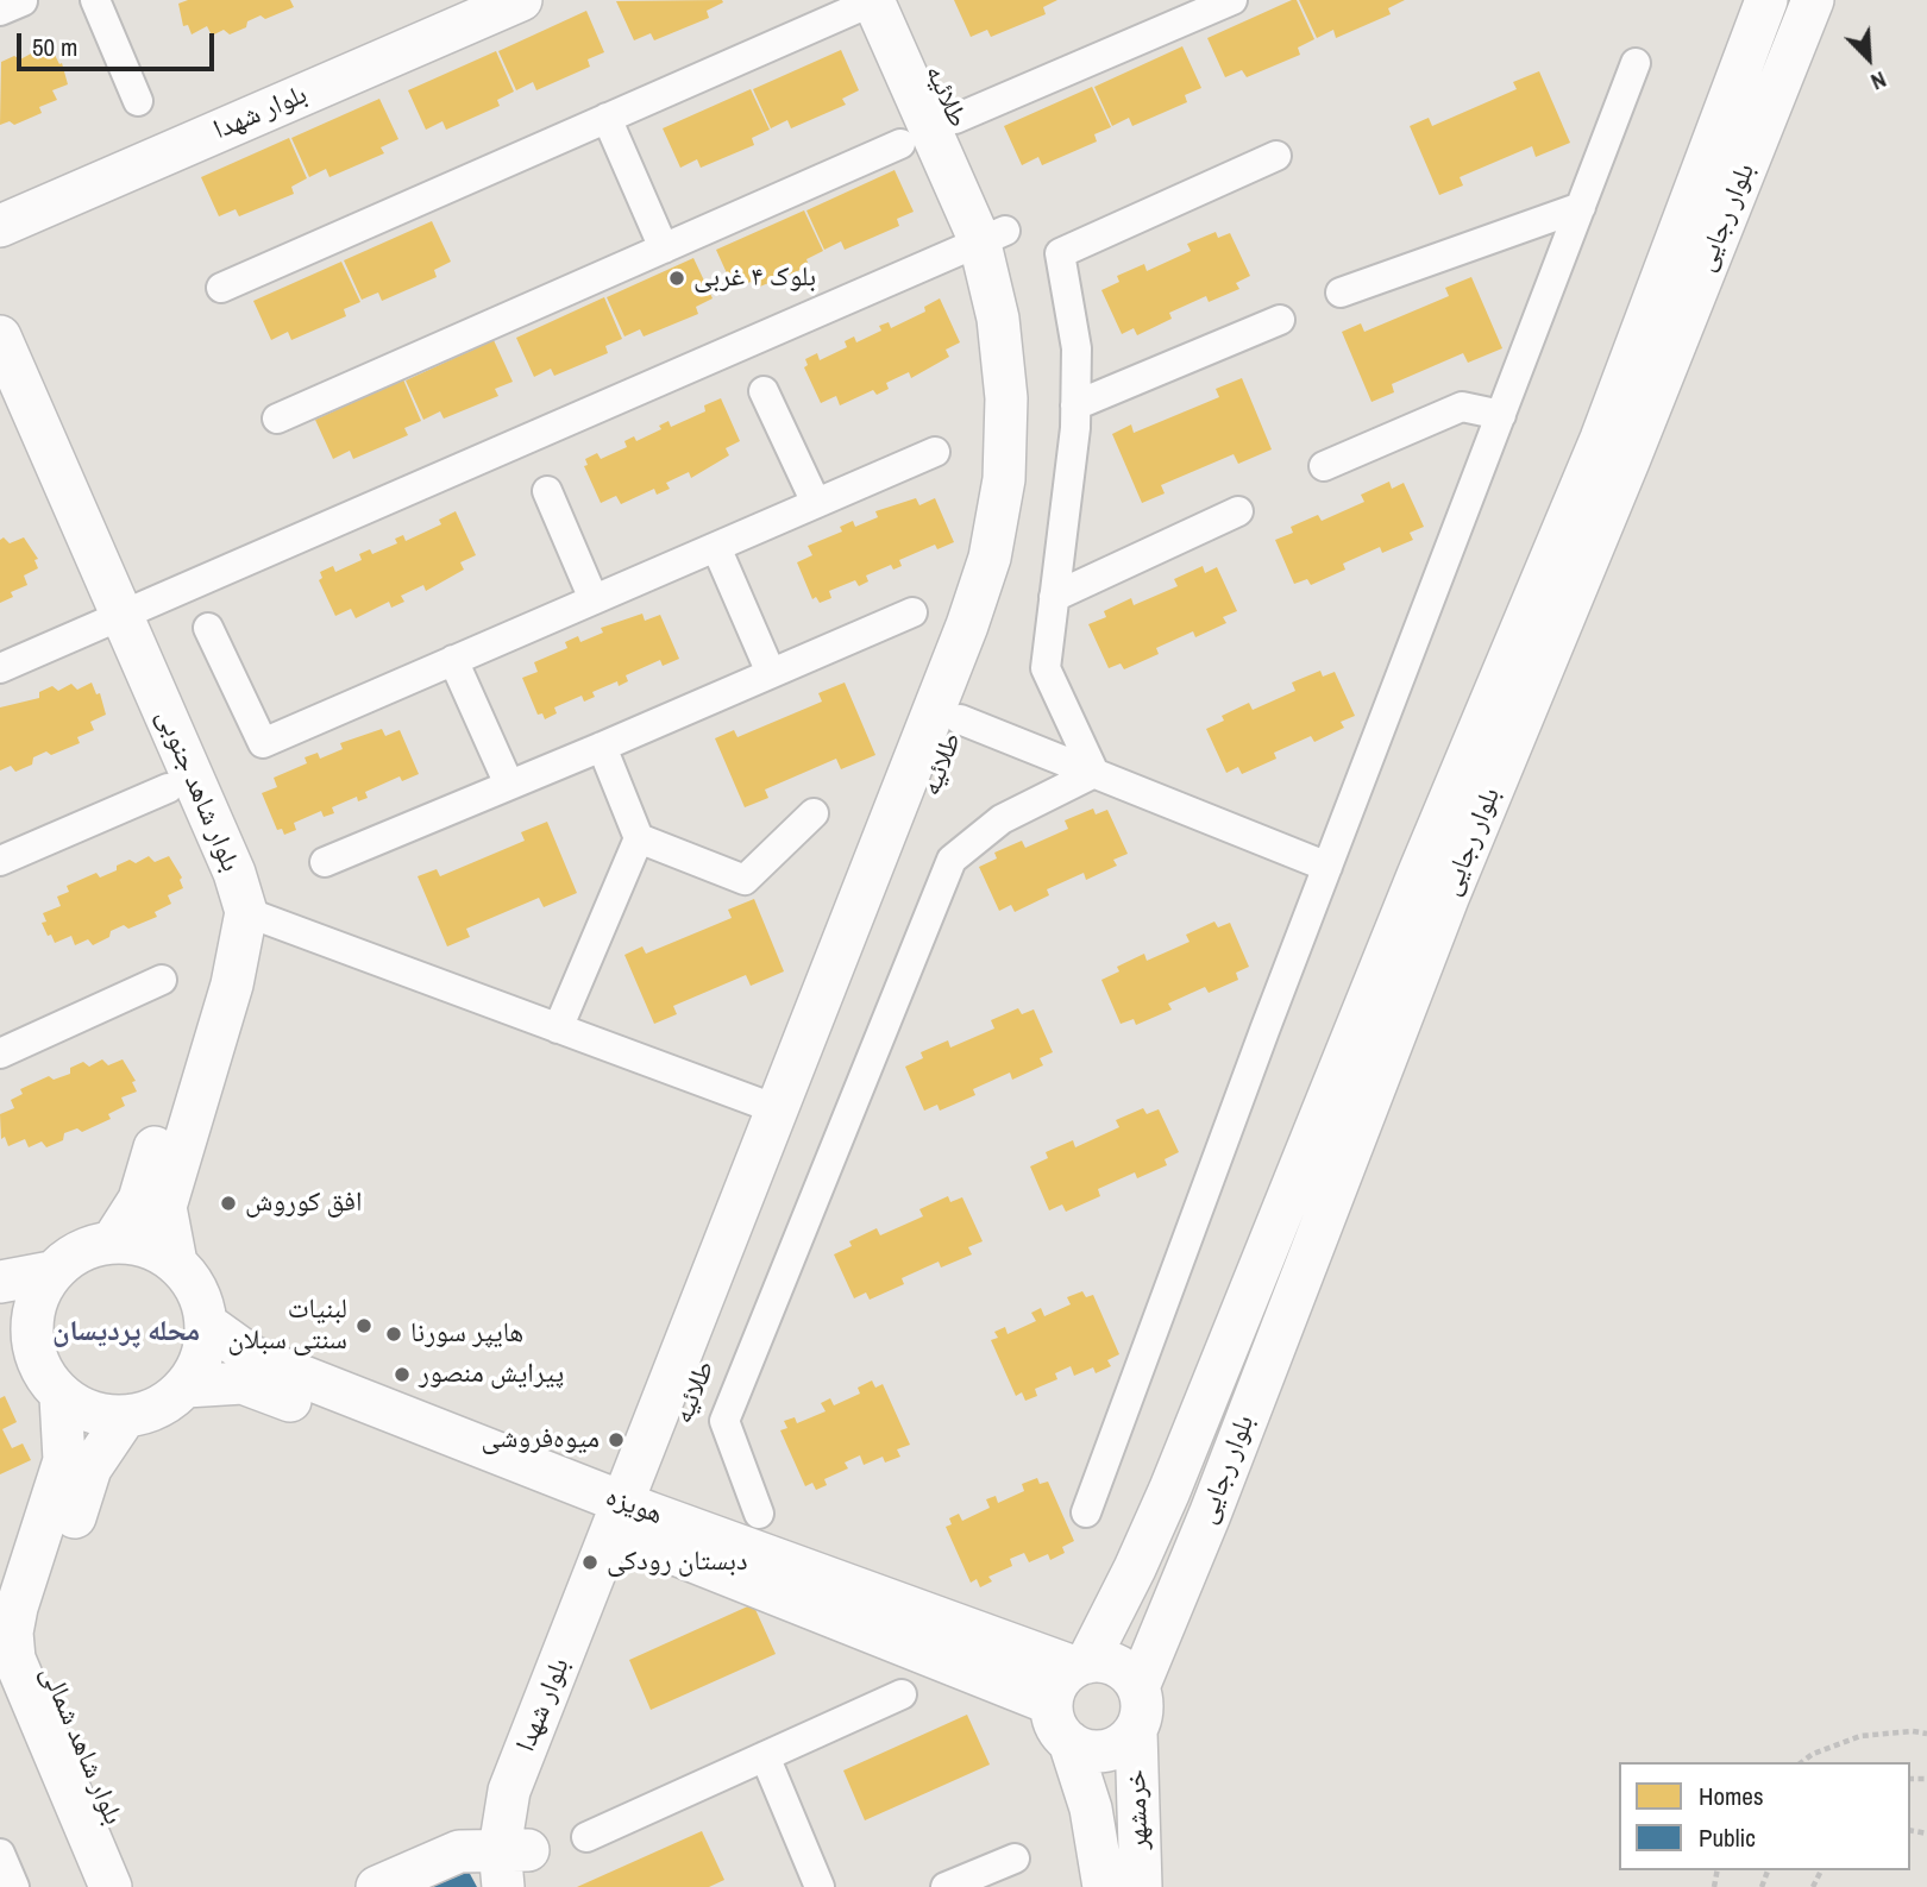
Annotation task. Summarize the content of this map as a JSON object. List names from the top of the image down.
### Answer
{
  "streets": {
    "street": [
      "طلائیه",
      "بلوار شهدا",
      "بلوار رجایی",
      "بلوار شاهد جنوبی",
      "هویزه",
      "بلوار شاهد شمالی",
      "خرمشهر"
    ]
  },
  "crossings": [
    ["طلائیه", "بلوار شهدا"],
    ["طلائیه", "هویزه"],
    ["بلوار شهدا", "هویزه"],
    ["بلوار رجایی", "هویزه"],
    ["بلوار رجایی", "خرمشهر"],
    ["بلوار شاهد جنوبی", "هویزه"],
    ["بلوار شاهد جنوبی", "بلوار شاهد شمالی"],
    ["هویزه", "بلوار شاهد شمالی"],
    ["هویزه", "خرمشهر"]
  ],
  "districts": ["محله پردیسان"],
  "places": [
    "بلوک ۴ غربی",
    "افق کوروش",
    "لبنیات سنتی سبلان",
    "هایپر سورنا",
    "پیرایش منصور",
    "میوه‌فروشی",
    "دبستان رودکی"
  ],
  "legend": ["Homes", "Public"],
  "scale_bar": "50 m",
  "north": "bottom right"
}
